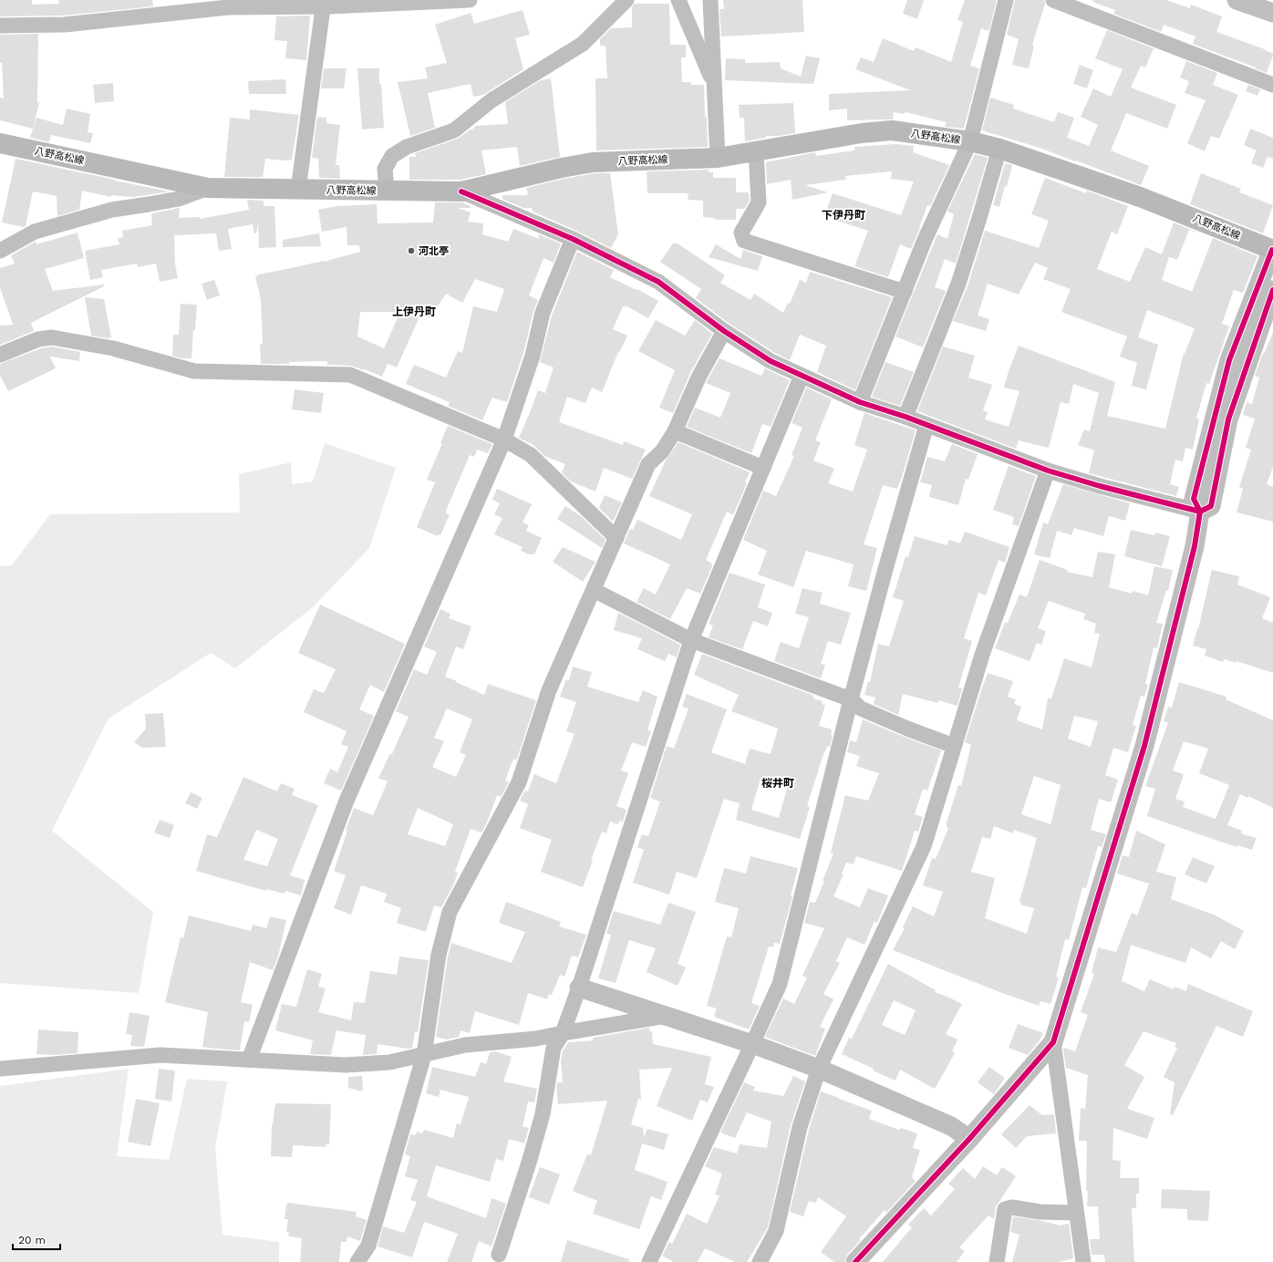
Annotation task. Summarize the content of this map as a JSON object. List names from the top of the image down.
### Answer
{
  "streets": {
    "main road": ["八野高松線"]
  },
  "districts": ["下伊丹町", "上伊丹町", "桜井町"],
  "places": ["河北亭"],
  "scale_bar": "20 m"
}
